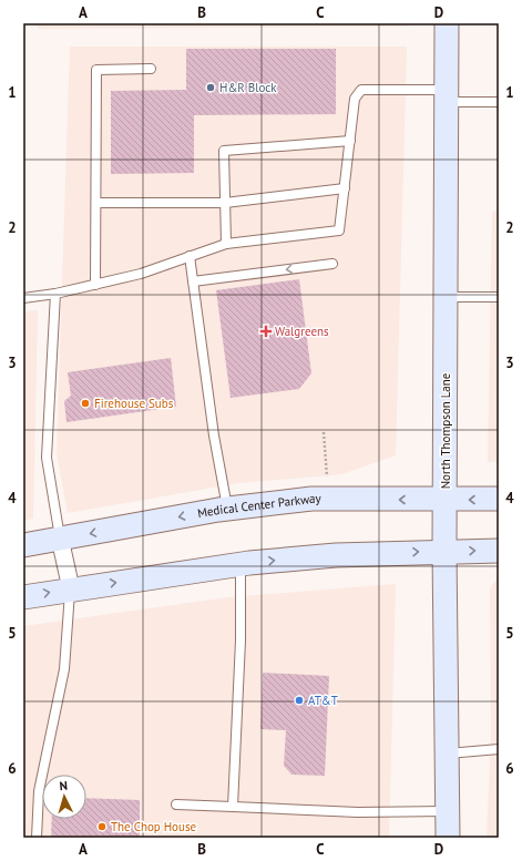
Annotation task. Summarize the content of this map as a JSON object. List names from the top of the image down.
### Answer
{
  "streets": {
    "main road": ["North Thompson Lane", "Medical Center Parkway"]
  },
  "crossings": [
    ["North Thompson Lane", "Medical Center Parkway"]
  ],
  "places": {
    "other": [
      "H&R Block",
      "Firehouse Subs",
      "AT&T",
      "The Chop House"
    ],
    "health": ["Walgreens"]
  },
  "north": "top",
  "grid": {
    "columns": [
      "A",
      "B",
      "C",
      "D"
    ],
    "rows": [
      "1",
      "2",
      "3",
      "4",
      "5",
      "6"
    ]
  }
}
